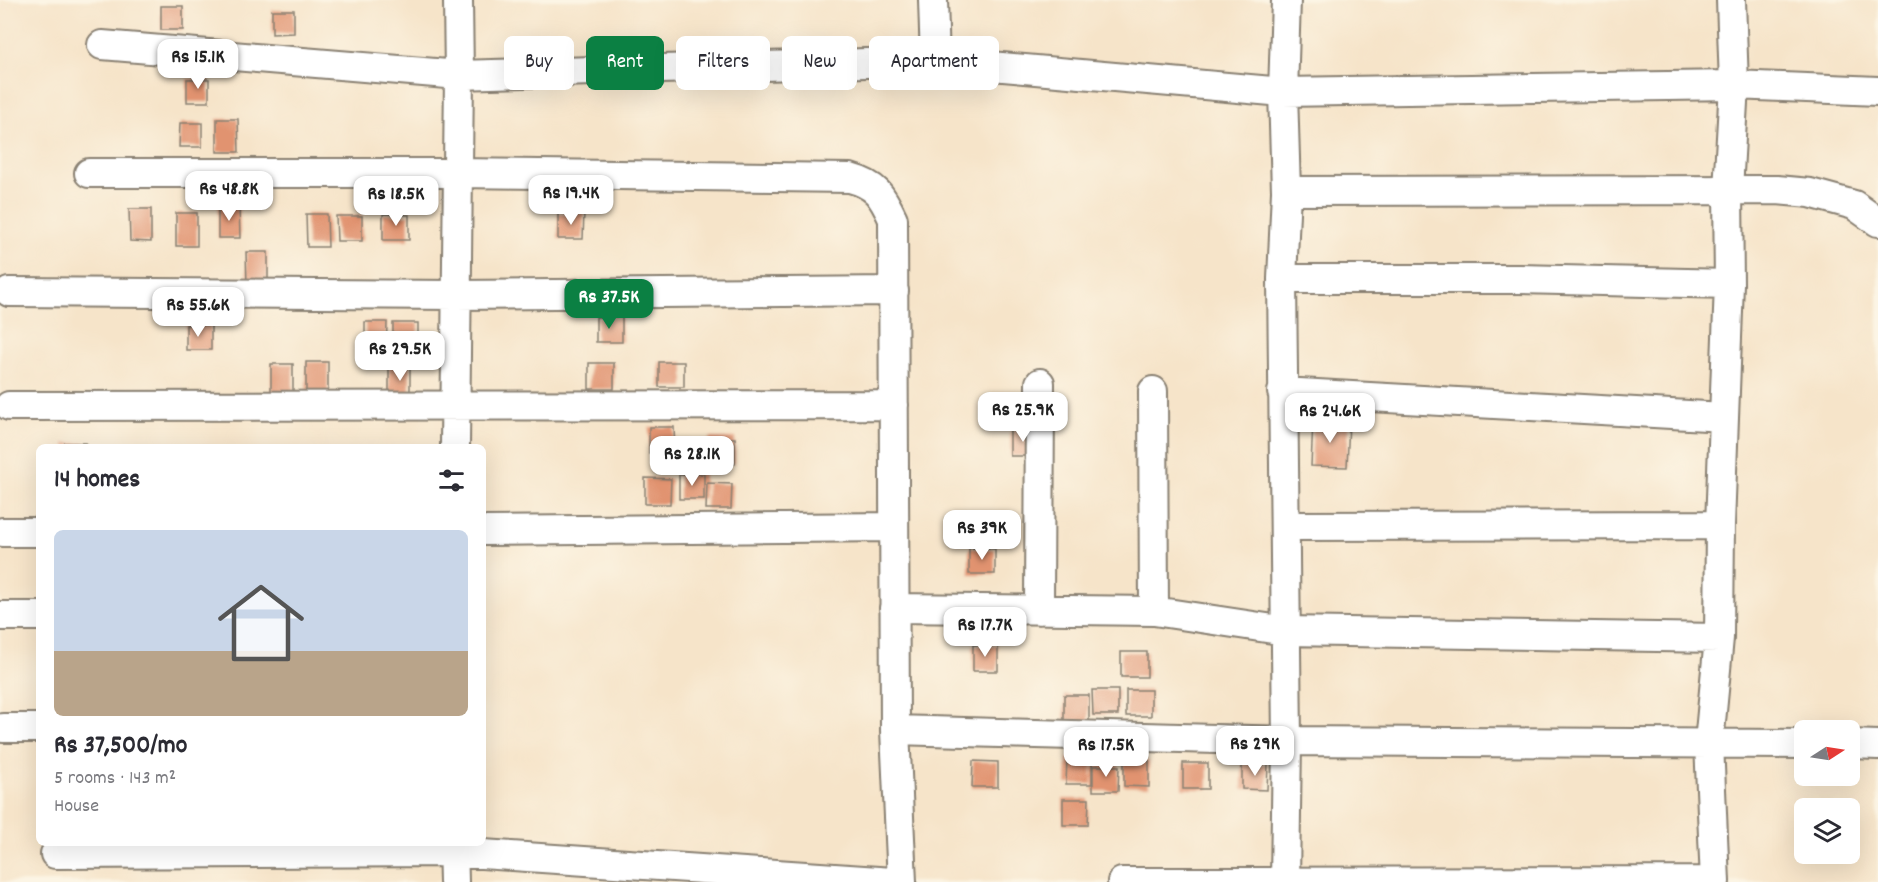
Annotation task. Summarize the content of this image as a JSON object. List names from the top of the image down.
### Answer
{
  "north": "right",
  "page": {
    "chip": [
      "Buy",
      "Rent",
      "Filters",
      "New",
      "Apartment"
    ],
    "price": [
      "Rs 15.1K",
      "Rs 48.8K",
      "Rs 19.4K",
      "Rs 18.5K",
      "Rs 37.5K",
      "Rs 55.6K",
      "Rs 29.5K",
      "Rs 25.9K",
      "Rs 24.6K",
      "Rs 28.1K",
      "Rs 39K",
      "Rs 17.7K",
      "Rs 29K",
      "Rs 17.5K"
    ],
    "heading": "14 homes",
    "list": [
      {
        "name": "Rs 37,500/mo",
        "note": "5 rooms · 143 m² · House"
      }
    ]
  }
}
